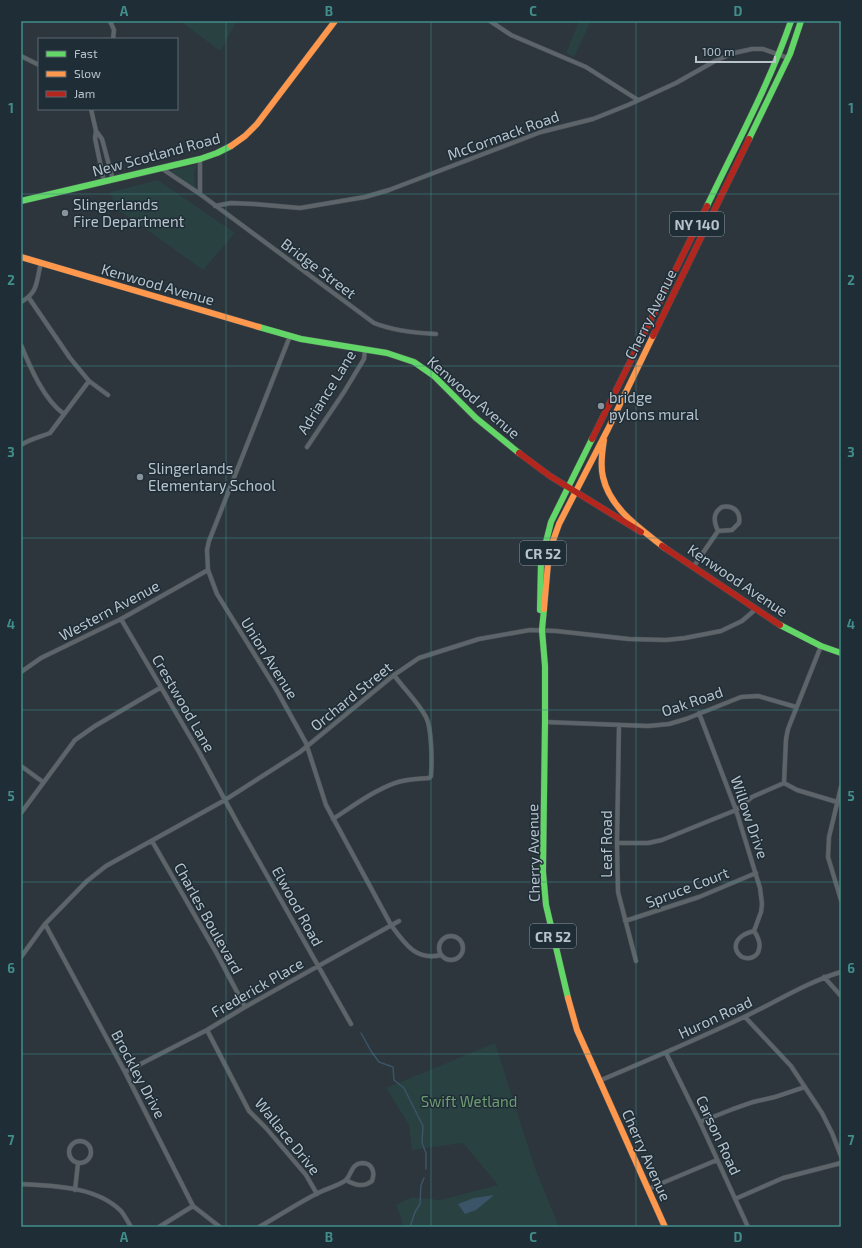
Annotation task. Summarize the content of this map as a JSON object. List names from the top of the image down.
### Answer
{
  "streets": {
    "main road": [
      "New Scotland Road",
      "NY 140",
      "Kenwood Avenue",
      "Cherry Avenue",
      "CR 52"
    ],
    "street": [
      "McCormack Road",
      "Bridge Street",
      "Adriance Lane",
      "Western Avenue",
      "Union Avenue",
      "Orchard Street",
      "Oak Road",
      "Crestwood Lane",
      "Willow Drive",
      "Leaf Road",
      "Spruce Court",
      "Elwood Road",
      "Charles Boulevard",
      "Frederick Place",
      "Huron Road",
      "Brockley Drive",
      "Carson Road",
      "Wallace Drive"
    ]
  },
  "crossings": [
    ["McCormack Road", "Bridge Street"],
    ["McCormack Road", "Cherry Avenue"],
    ["New Scotland Road", "Bridge Street"],
    ["NY 140", "Kenwood Avenue"],
    ["NY 140", "Cherry Avenue"],
    ["Kenwood Avenue", "Cherry Avenue"],
    ["Kenwood Avenue", "Adriance Lane"],
    ["Kenwood Avenue", "Union Avenue"],
    ["Kenwood Avenue", "Orchard Street"],
    ["Cherry Avenue", "Orchard Street"],
    ["Cherry Avenue", "Oak Road"],
    ["Cherry Avenue", "Huron Road"],
    ["Western Avenue", "Union Avenue"],
    ["Western Avenue", "Crestwood Lane"],
    ["Union Avenue", "Orchard Street"],
    ["Union Avenue", "Frederick Place"],
    ["Orchard Street", "Crestwood Lane"],
    ["Orchard Street", "Elwood Road"],
    ["Orchard Street", "Charles Boulevard"],
    ["Orchard Street", "Brockley Drive"],
    ["Oak Road", "Willow Drive"],
    ["Oak Road", "Leaf Road"],
    ["Crestwood Lane", "Elwood Road"],
    ["Willow Drive", "Spruce Court"],
    ["Leaf Road", "Spruce Court"],
    ["Elwood Road", "Frederick Place"],
    ["Charles Boulevard", "Frederick Place"],
    ["Frederick Place", "Brockley Drive"],
    ["Frederick Place", "Wallace Drive"],
    ["Huron Road", "Carson Road"]
  ],
  "parks": ["Swift Wetland"],
  "places": ["Slingerlands Fire Department", "bridge pylons mural", "Slingerlands Elementary School"],
  "legend": ["Fast", "Slow", "Jam"],
  "scale_bar": "100 m",
  "grid": {
    "columns": [
      "A",
      "B",
      "C",
      "D"
    ],
    "rows": [
      "1",
      "2",
      "3",
      "4",
      "5",
      "6",
      "7"
    ]
  }
}
